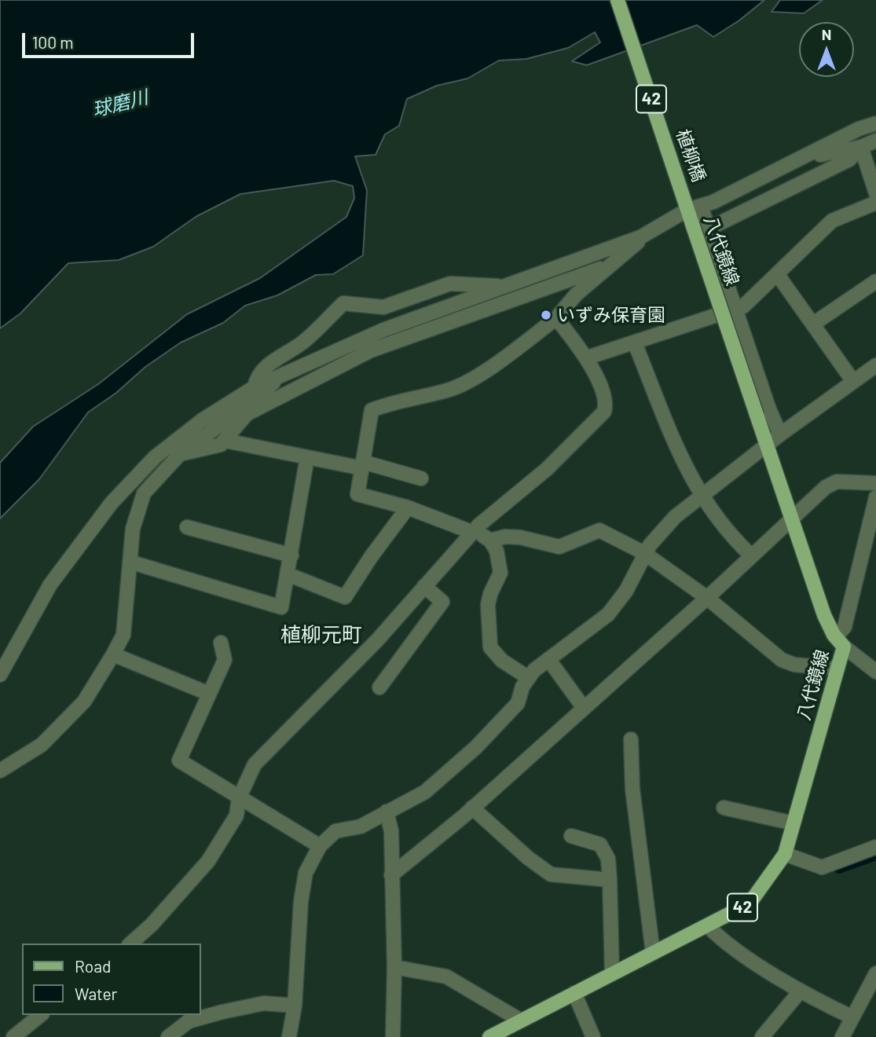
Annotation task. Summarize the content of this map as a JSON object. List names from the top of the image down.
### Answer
{
  "streets": {
    "main road": ["42", "植柳橋", "八代鏡線"]
  },
  "crossings": [
    ["植柳橋", "八代鏡線"]
  ],
  "districts": ["植柳元町"],
  "water": ["球磨川"],
  "places": ["いずみ保育園"],
  "legend": ["Road", "Water"],
  "scale_bar": "100 m",
  "north": "top"
}
